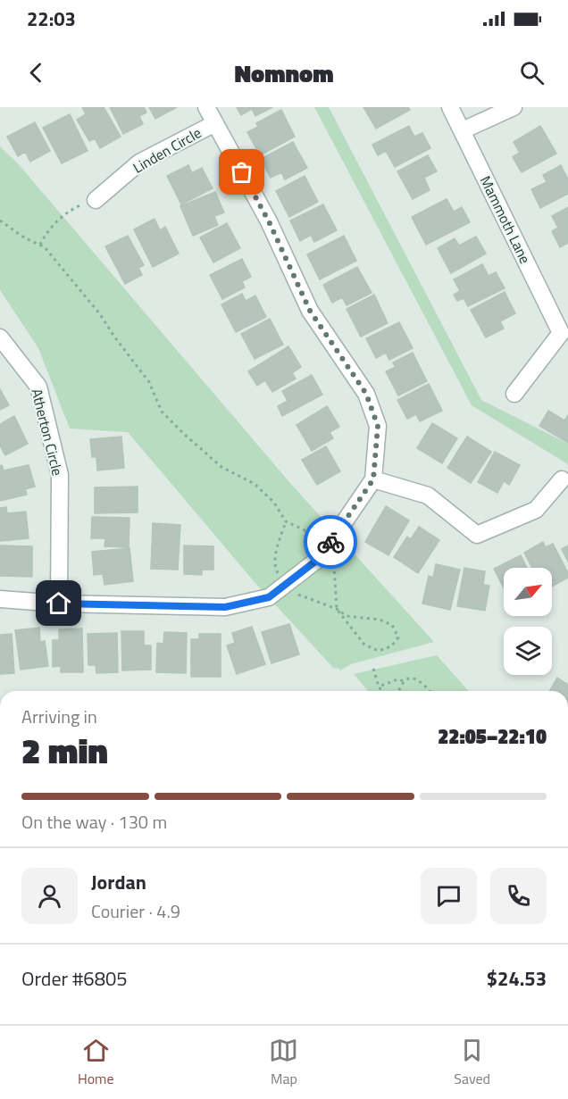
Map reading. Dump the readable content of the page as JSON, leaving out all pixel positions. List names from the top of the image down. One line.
{"streets":{"street":["Linden Circle","Mammoth Lane","Atherton Circle"]},"north":"top right","page":{"status":"22:03","header":"Nomnom","heading":["2 min","Arriving in","22:05–22:10"],"panel":["Jordan","Courier · 4.9","Order #6805","$24.53"],"bar":"On the way · 130 m","tabs":["Home","Map","Saved"]}}
